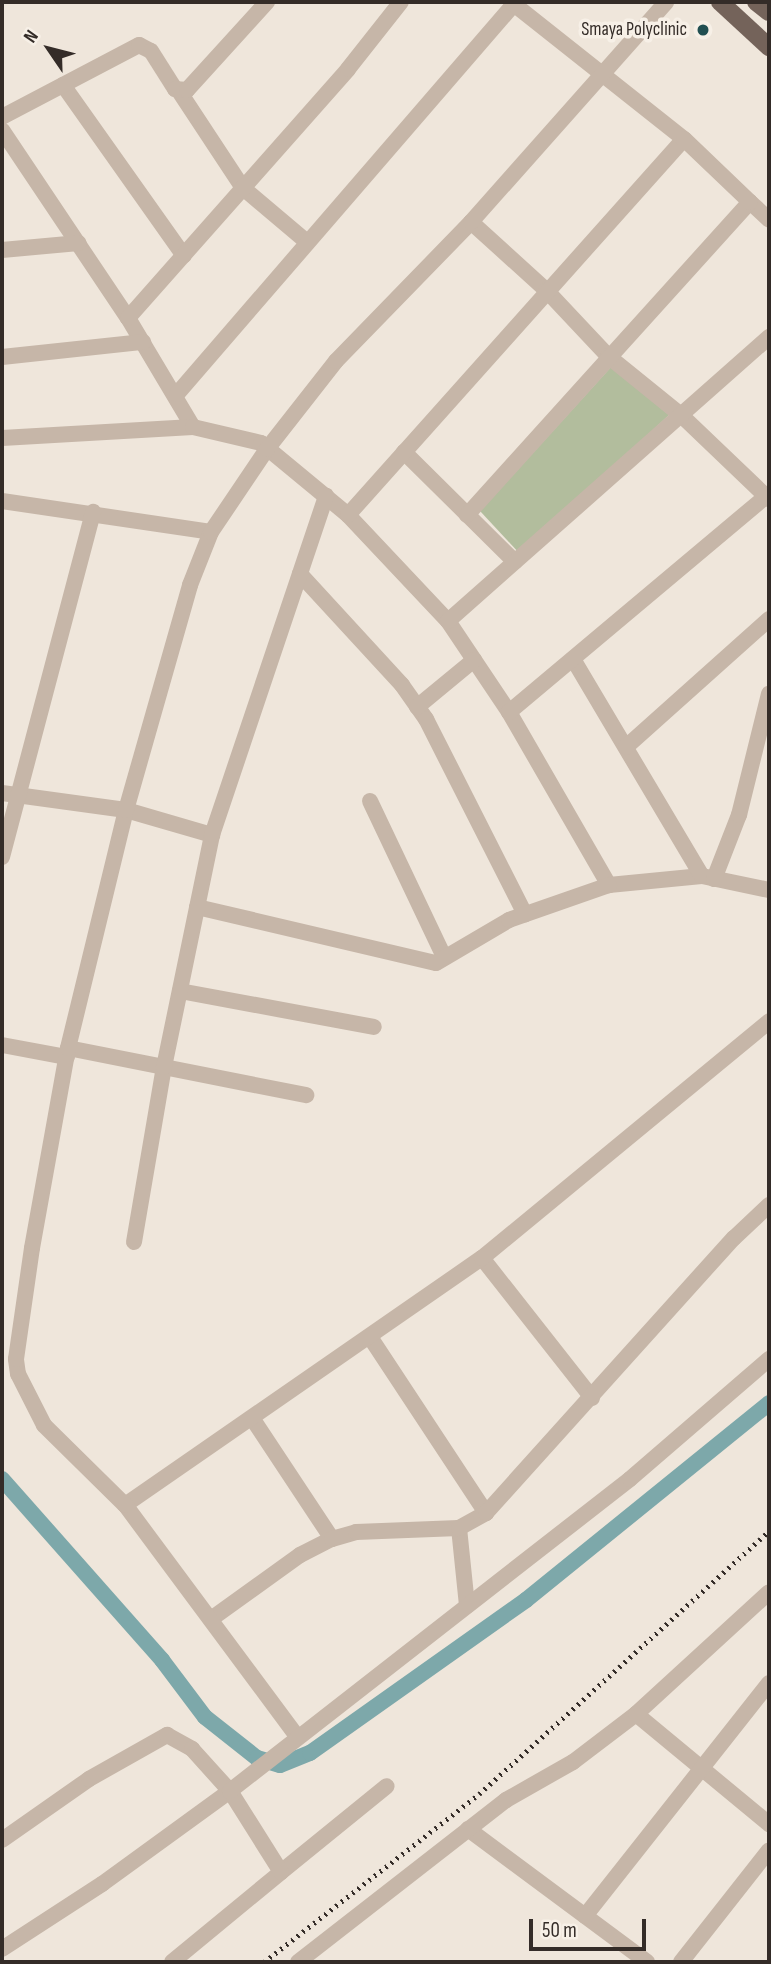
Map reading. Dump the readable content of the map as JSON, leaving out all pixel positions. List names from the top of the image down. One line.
{"places":["Smaya Polyclinic"],"scale_bar":"50 m","north":"top left"}
